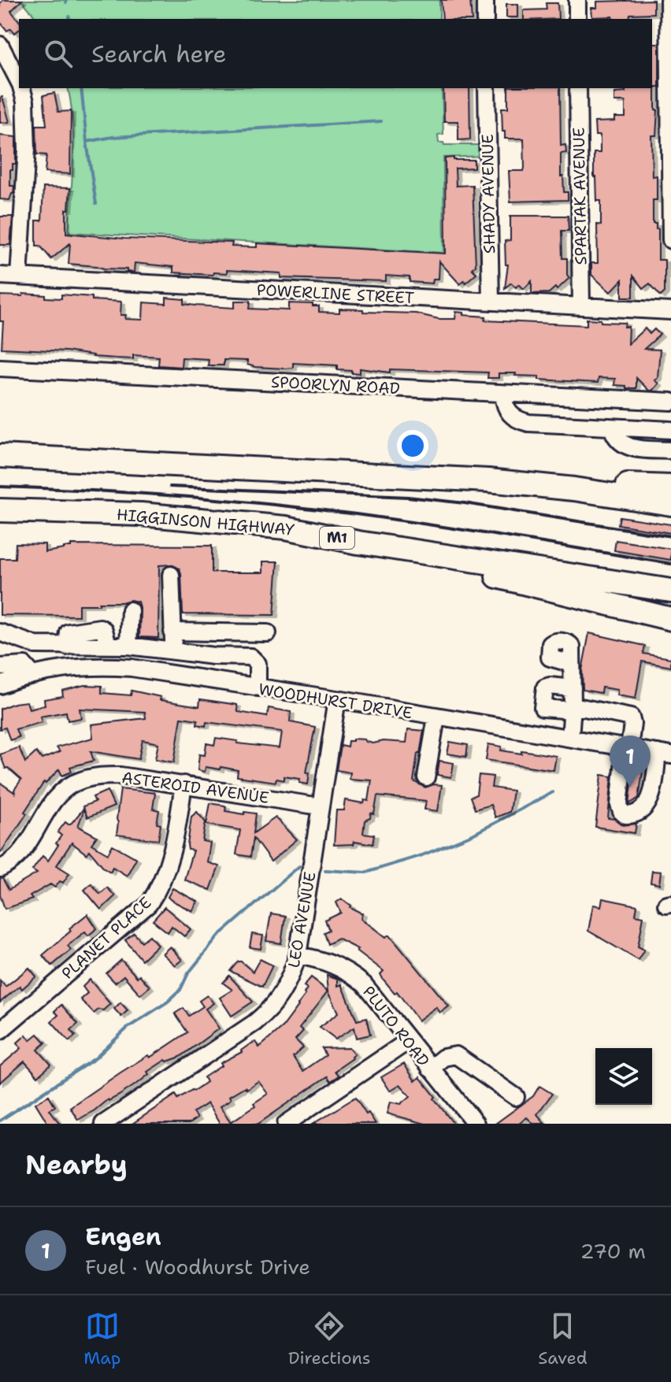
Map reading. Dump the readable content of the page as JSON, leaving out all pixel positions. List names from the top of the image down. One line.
{"streets":{"highway":["HIGGINSON HIGHWAY","M1"],"street":["SHADY AVENUE","SPARTAK AVENUE","POWERLINE STREET","SPOORLYN ROAD","WOODHURST DRIVE","ASTEROID AVENUE","LEO AVENUE","PLANET PLACE","PLUTO ROAD"]},"crossings":[["SHADY AVENUE","POWERLINE STREET"],["SPARTAK AVENUE","POWERLINE STREET"],["WOODHURST DRIVE","LEO AVENUE"],["ASTEROID AVENUE","LEO AVENUE"],["ASTEROID AVENUE","PLANET PLACE"],["LEO AVENUE","PLUTO ROAD"]],"page":{"search":"Search here","pins":"1","heading":"Nearby","list":[{"mark":"1","name":"Engen","note":"Fuel · Woodhurst Drive","value":"270 m"}],"nav":["Map","Directions","Saved"]}}
